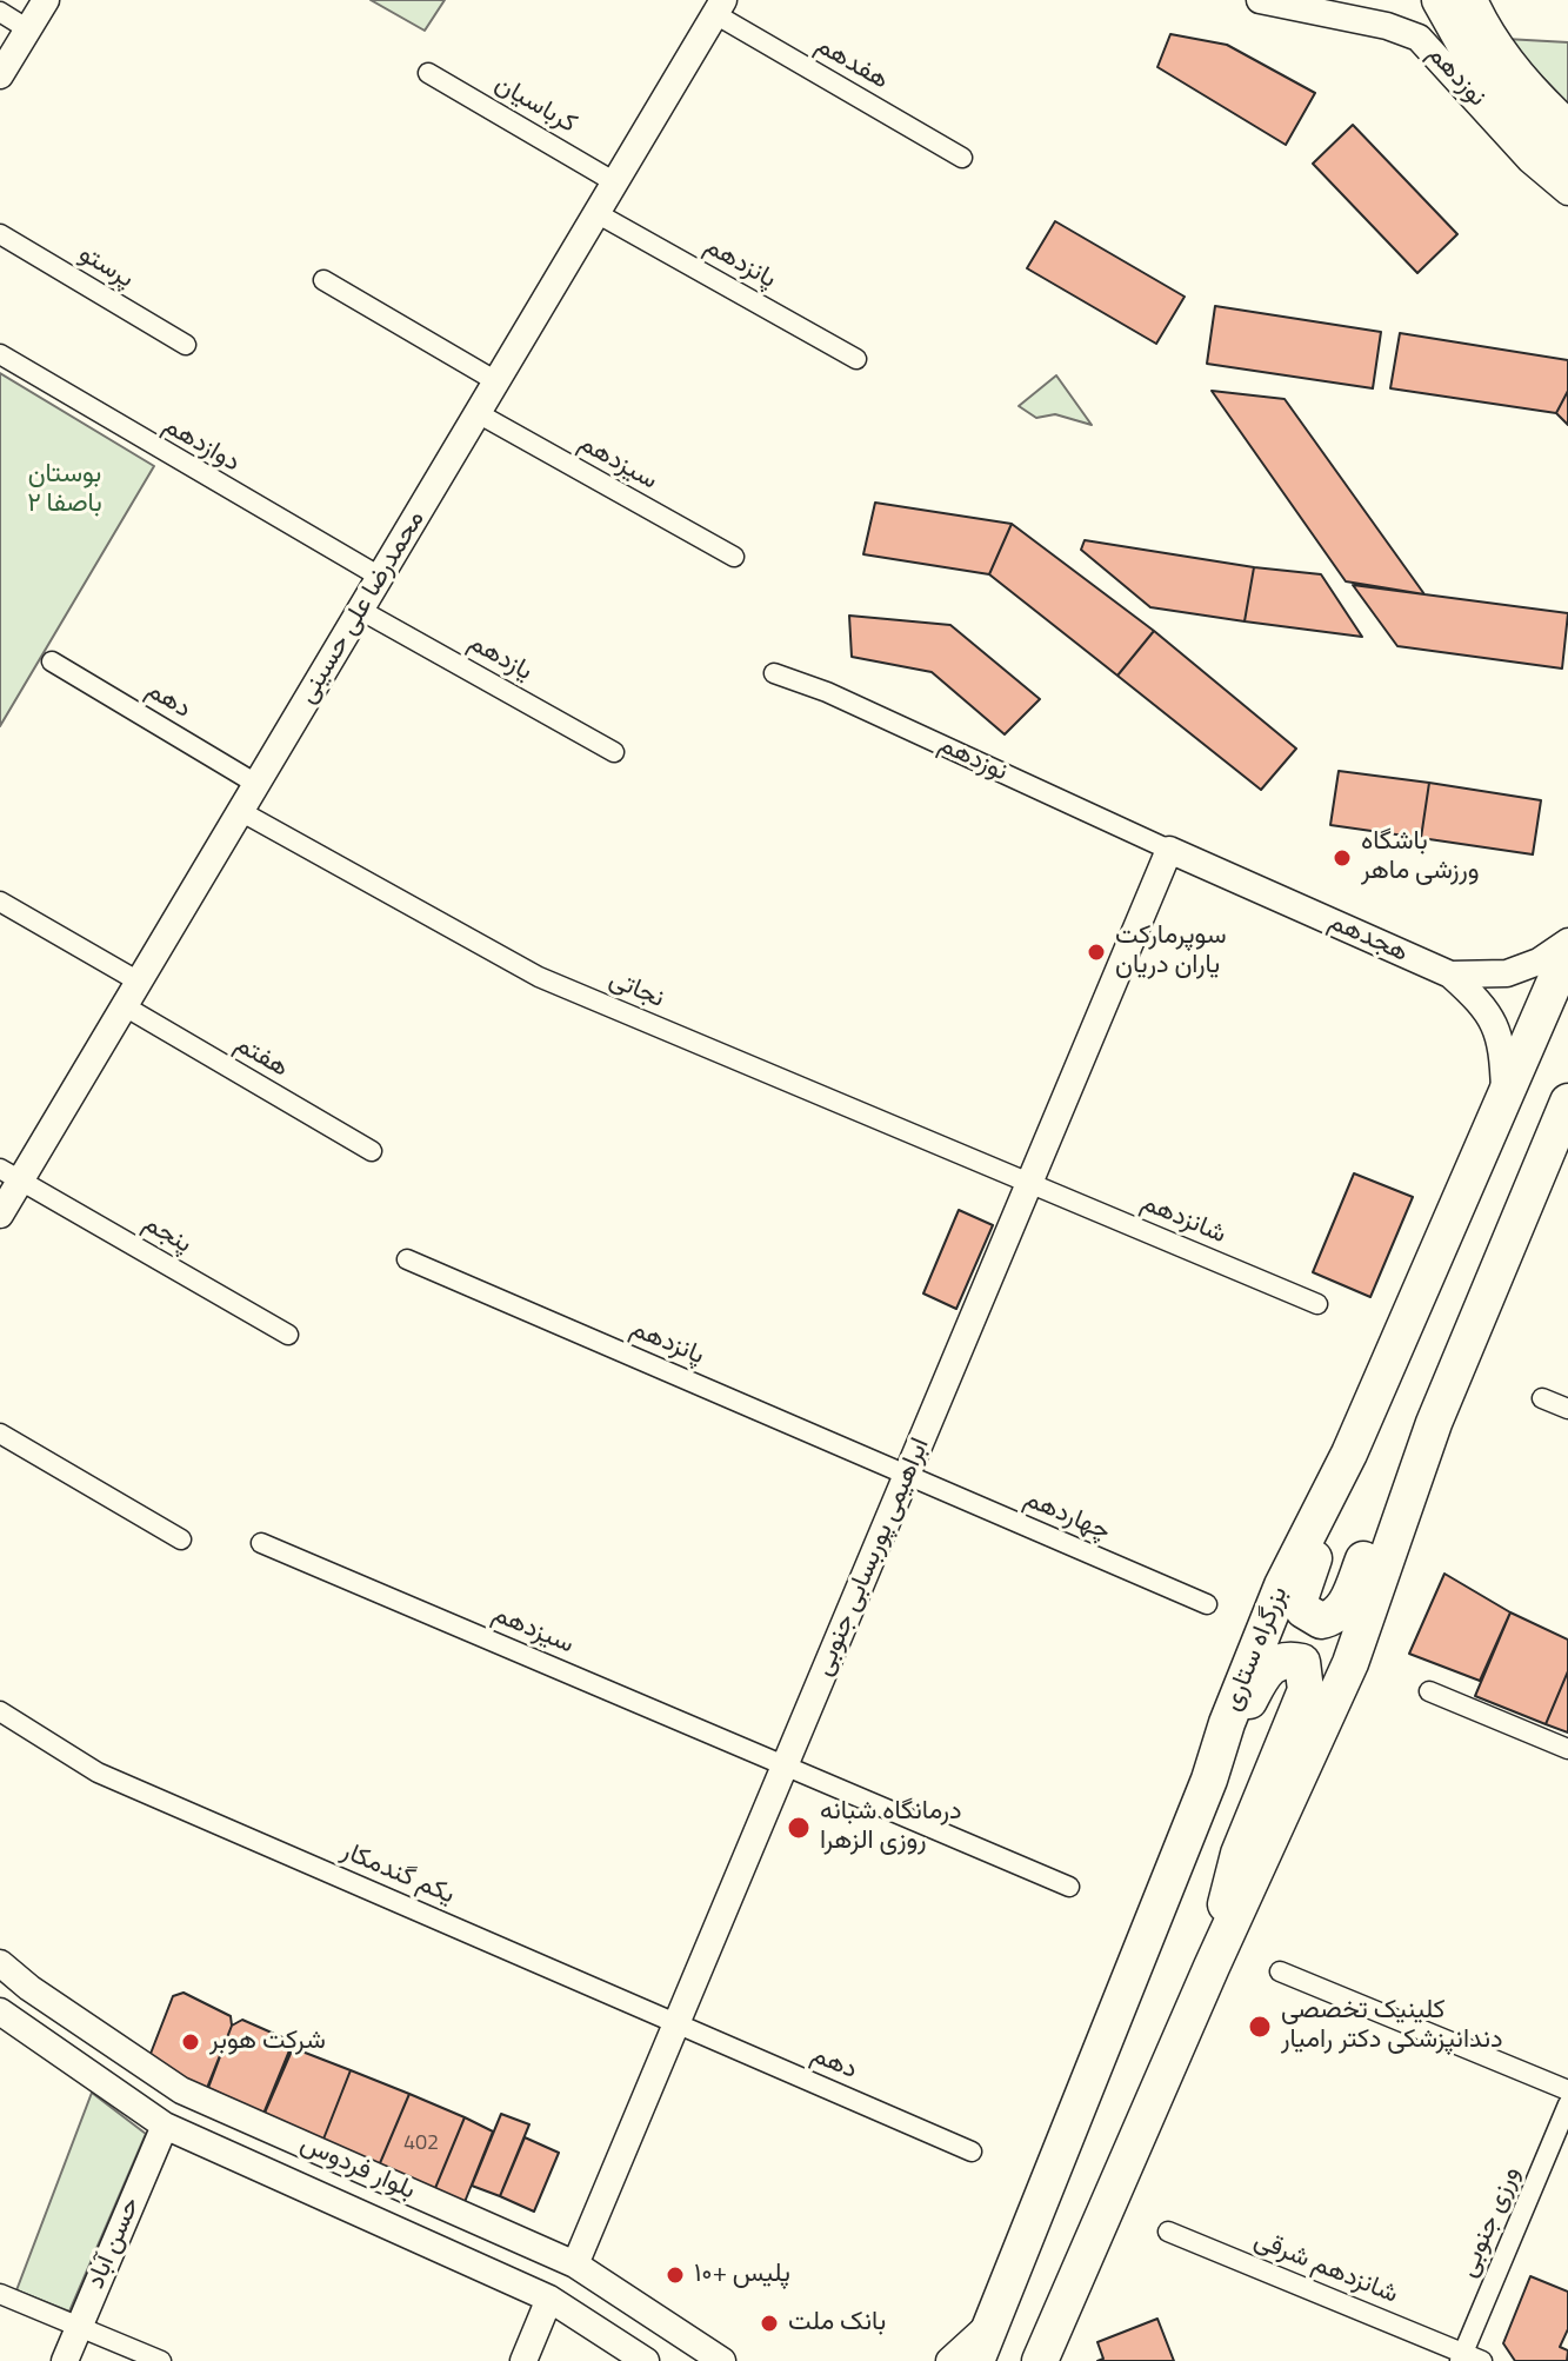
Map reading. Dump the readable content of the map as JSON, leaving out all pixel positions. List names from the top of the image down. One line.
{"streets":{"highway":["بزرگراه ستاری"],"street":["هفدهم","نوزدهم","کرباسیان","پانزدهم","پرستو","دوازدهم","سیزدهم","محمدرضا علی حسینی","یازدهم","دهم","هجدهم","نجاتی","هفتم","شانزدهم","پنجم","چهاردهم","ابراهیمی پوربسابی جنوبی","یکم گندمکار","بلوار فردوس","ورزی جنوبی","حسن آباد","شانزدهم شرقی"]},"crossings":[["هفدهم","محمدرضا علی حسینی"],["نوزدهم","هجدهم"],["نوزدهم","ابراهیمی پوربسابی جنوبی"],["کرباسیان","محمدرضا علی حسینی"],["پانزدهم","محمدرضا علی حسینی"],["پانزدهم","چهاردهم"],["پانزدهم","ابراهیمی پوربسابی جنوبی"],["دوازدهم","محمدرضا علی حسینی"],["سیزدهم","محمدرضا علی حسینی"],["سیزدهم","ابراهیمی پوربسابی جنوبی"],["محمدرضا علی حسینی","یازدهم"],["محمدرضا علی حسینی","دهم"],["محمدرضا علی حسینی","نجاتی"],["محمدرضا علی حسینی","هفتم"],["محمدرضا علی حسینی","پنجم"],["دهم","ابراهیمی پوربسابی جنوبی"],["دهم","یکم گندمکار"],["هجدهم","ابراهیمی پوربسابی جنوبی"],["نجاتی","شانزدهم"],["نجاتی","ابراهیمی پوربسابی جنوبی"],["شانزدهم","ابراهیمی پوربسابی جنوبی"],["چهاردهم","ابراهیمی پوربسابی جنوبی"],["ابراهیمی پوربسابی جنوبی","یکم گندمکار"],["ابراهیمی پوربسابی جنوبی","بلوار فردوس"],["بلوار فردوس","حسن آباد"],["ورزی جنوبی","شانزدهم شرقی"]],"parks":["بوستان باصفا ۲"],"places":["باشگاه ورزشی ماهر","سوپرمارکت یاران دریان","درمانگاه شبانه روزی الزهرا","کلینیک تخصصی دندانپزشکی دکتر رامیار","شرکت هوبر","پلیس +۱۰","بانک ملت"],"house_numbers":["402"]}
